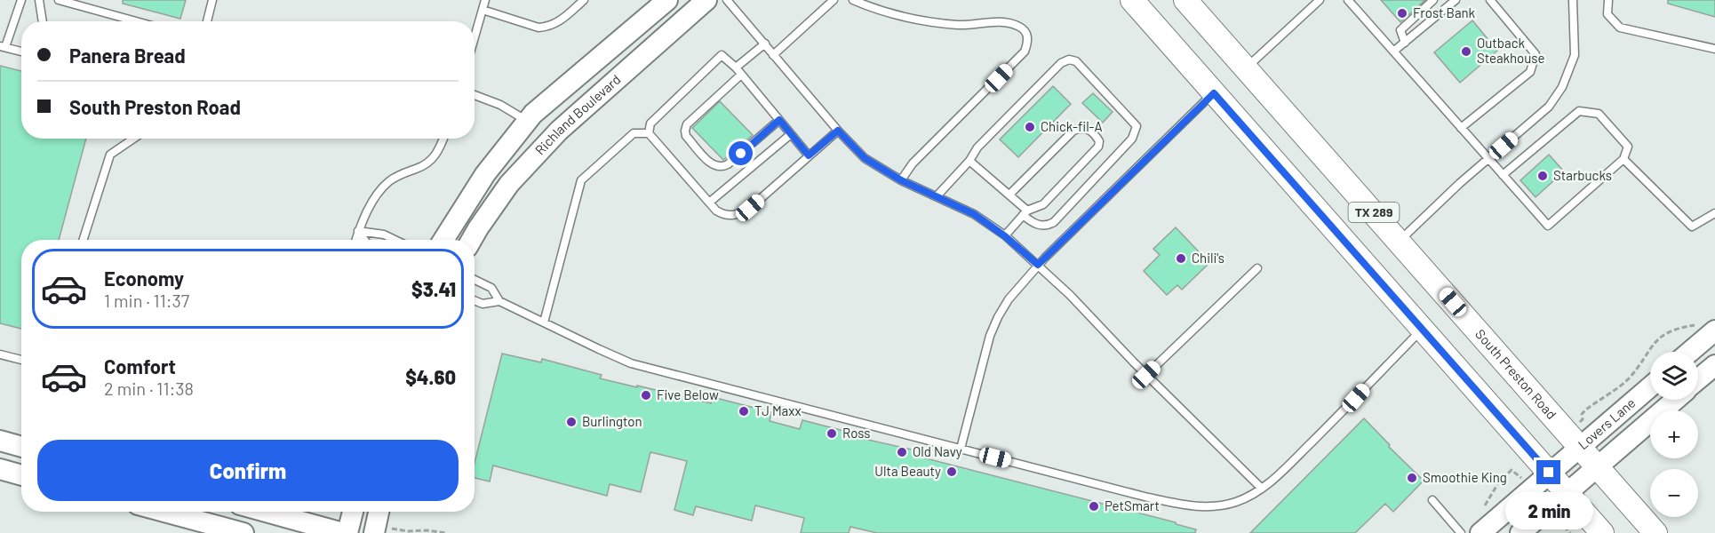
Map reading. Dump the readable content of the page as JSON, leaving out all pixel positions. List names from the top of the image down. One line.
{"streets":{"main road":["TX 289","South Preston Road"],"street":["Richland Boulevard","Lovers Lane"]},"crossings":[["TX 289","Lovers Lane"],["South Preston Road","Lovers Lane"]],"places":["Frost Bank","Outback Steakhouse","Chick-fil-A","Starbucks","Chili's","Five Below","TJ Maxx","Burlington","Ross","Old Navy","Ulta Beauty","Smoothie King","PetSmart"],"page":{"banner":["Panera Bread","South Preston Road"],"list":[{"name":"Economy","note":"1 min · 11:37","value":"$3.41"},{"name":"Comfort","note":"2 min · 11:38","value":"$4.60"}],"map_buttons":["+","−"],"buttons":"Confirm","bubble":"2 min"}}
